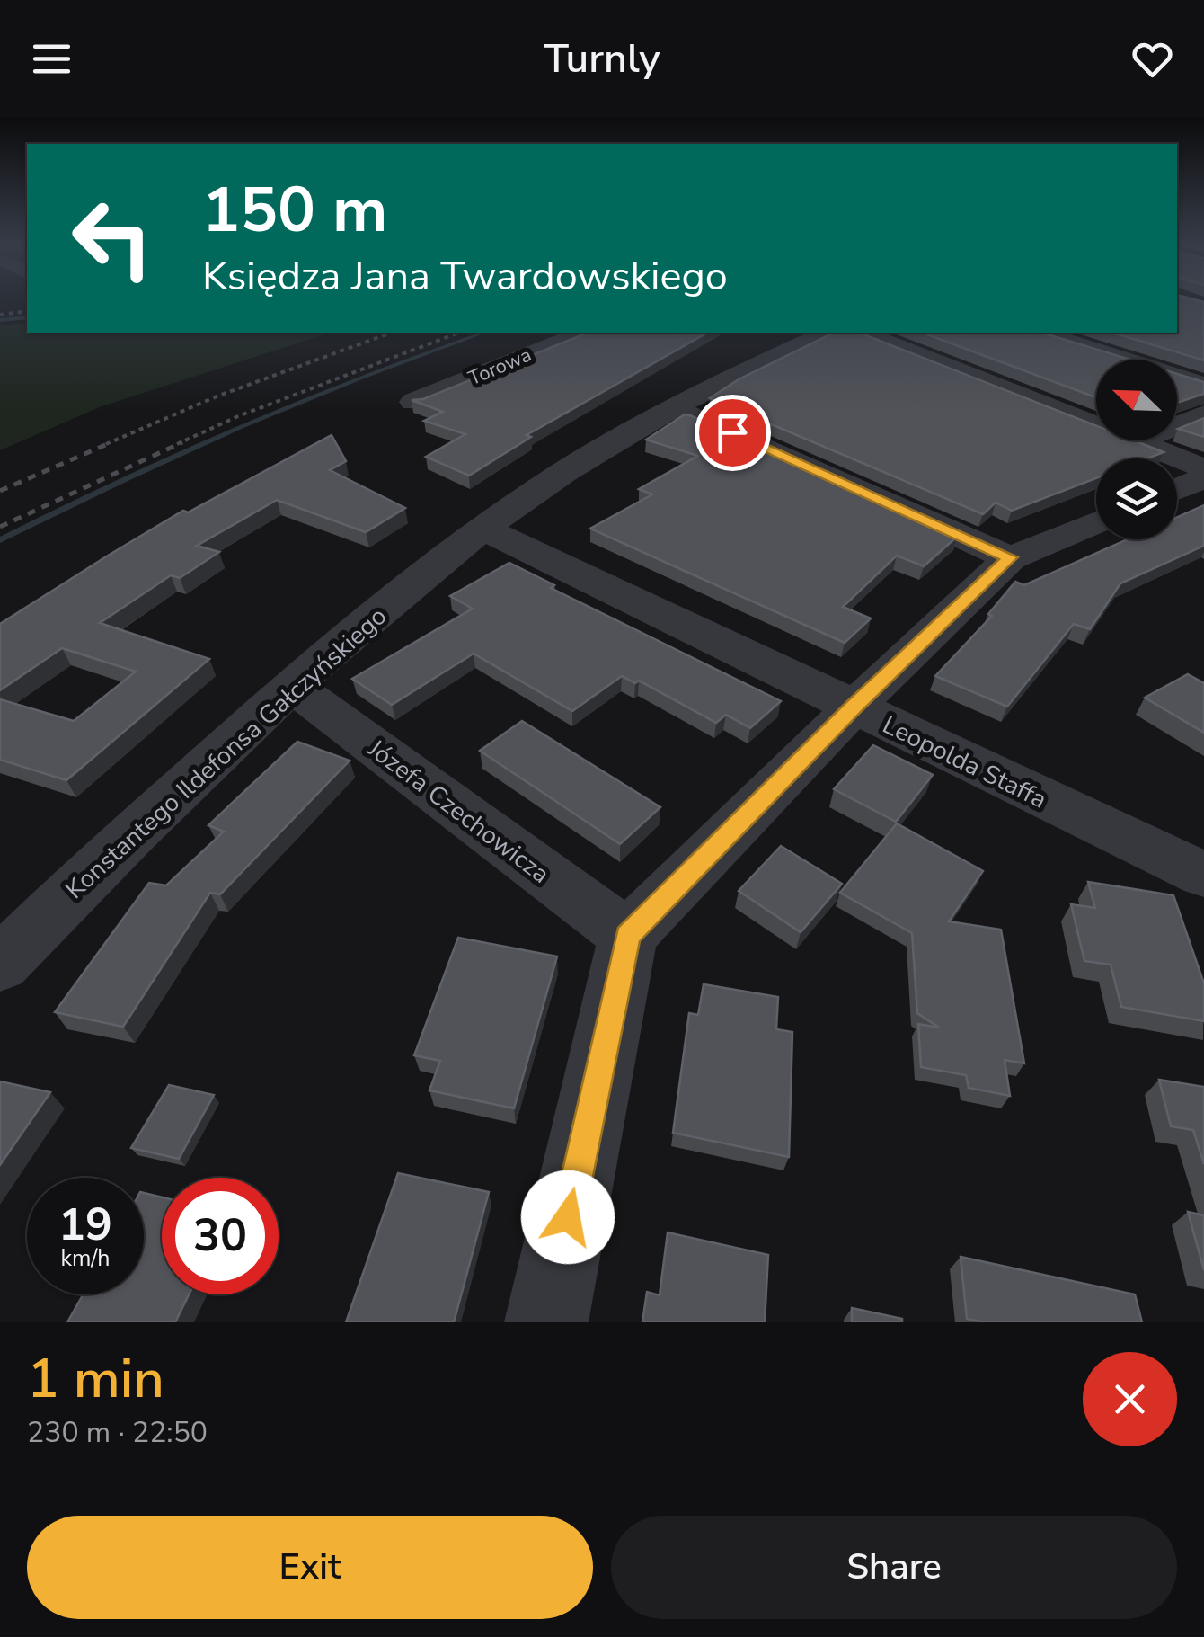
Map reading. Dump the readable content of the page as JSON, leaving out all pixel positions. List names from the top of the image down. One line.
{"streets":{"street":["Torowa","Konstantego Ildefonsa Gałczyńskiego","Leopolda Staffa","Józefa Czechowicza"]},"crossings":[["Konstantego Ildefonsa Gałczyńskiego","Leopolda Staffa"],["Konstantego Ildefonsa Gałczyńskiego","Józefa Czechowicza"]],"north":"top left","page":{"header":"Turnly","turn":["150 m","Księdza Jana Twardowskiego"],"speed":"19 km/h","limit":"30","heading":["1 min","230 m · 22:50"],"buttons":["Exit","Share"]}}
